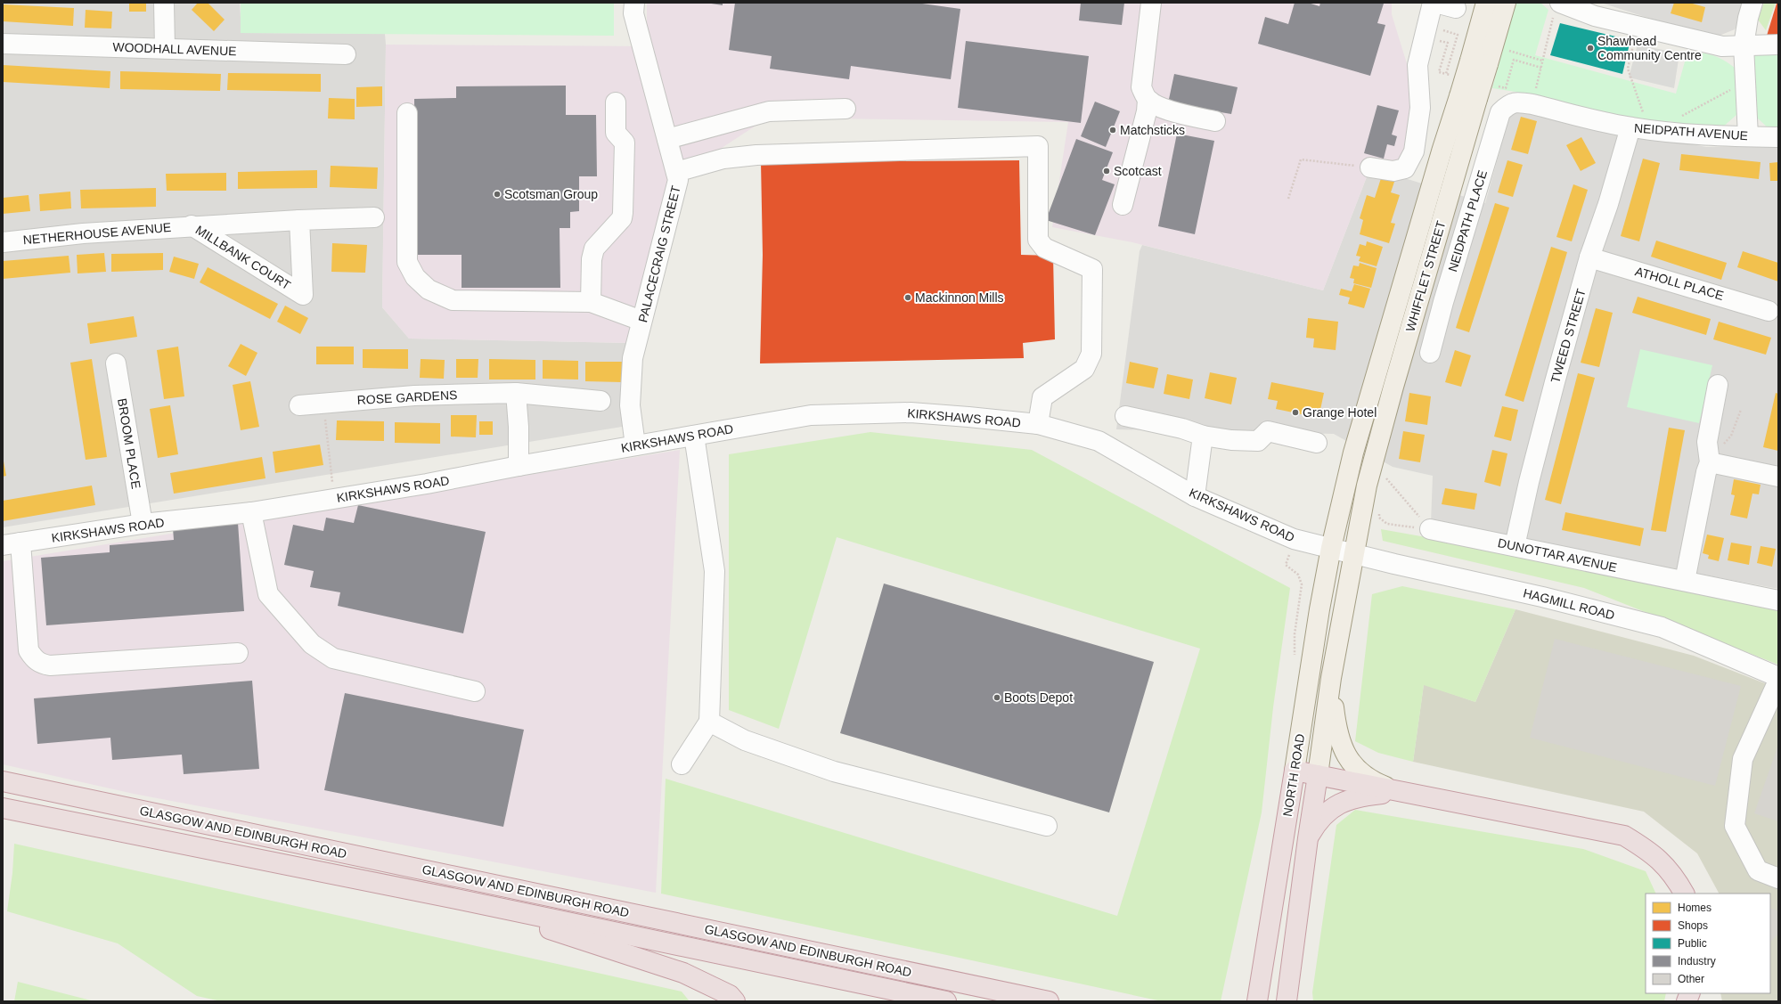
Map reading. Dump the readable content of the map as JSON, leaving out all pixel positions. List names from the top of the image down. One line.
{"streets":{"highway":["NORTH ROAD","GLASGOW AND EDINBURGH ROAD"],"main road":["WHIFFLET STREET"],"street":["WOODHALL AVENUE","NEIDPATH AVENUE","NEIDPATH PLACE","NETHERHOUSE AVENUE","PALACECRAIG STREET","MILLBANK COURT","ATHOLL PLACE","TWEED STREET","ROSE GARDENS","KIRKSHAWS ROAD","BROOM PLACE","DUNOTTAR AVENUE","HAGMILL ROAD"]},"crossings":[["NEIDPATH AVENUE","NEIDPATH PLACE"],["NEIDPATH AVENUE","TWEED STREET"],["NETHERHOUSE AVENUE","MILLBANK COURT"],["PALACECRAIG STREET","KIRKSHAWS ROAD"],["WHIFFLET STREET","KIRKSHAWS ROAD"],["WHIFFLET STREET","HAGMILL ROAD"],["WHIFFLET STREET","NORTH ROAD"],["ATHOLL PLACE","TWEED STREET"],["TWEED STREET","DUNOTTAR AVENUE"],["KIRKSHAWS ROAD","BROOM PLACE"],["KIRKSHAWS ROAD","HAGMILL ROAD"],["KIRKSHAWS ROAD","NORTH ROAD"],["HAGMILL ROAD","NORTH ROAD"]],"places":["Shawhead Community Centre","Matchsticks","Scotcast","Scotsman Group","Mackinnon Mills","Grange Hotel","Boots Depot"],"legend":["Homes","Shops","Public","Industry","Other"]}
